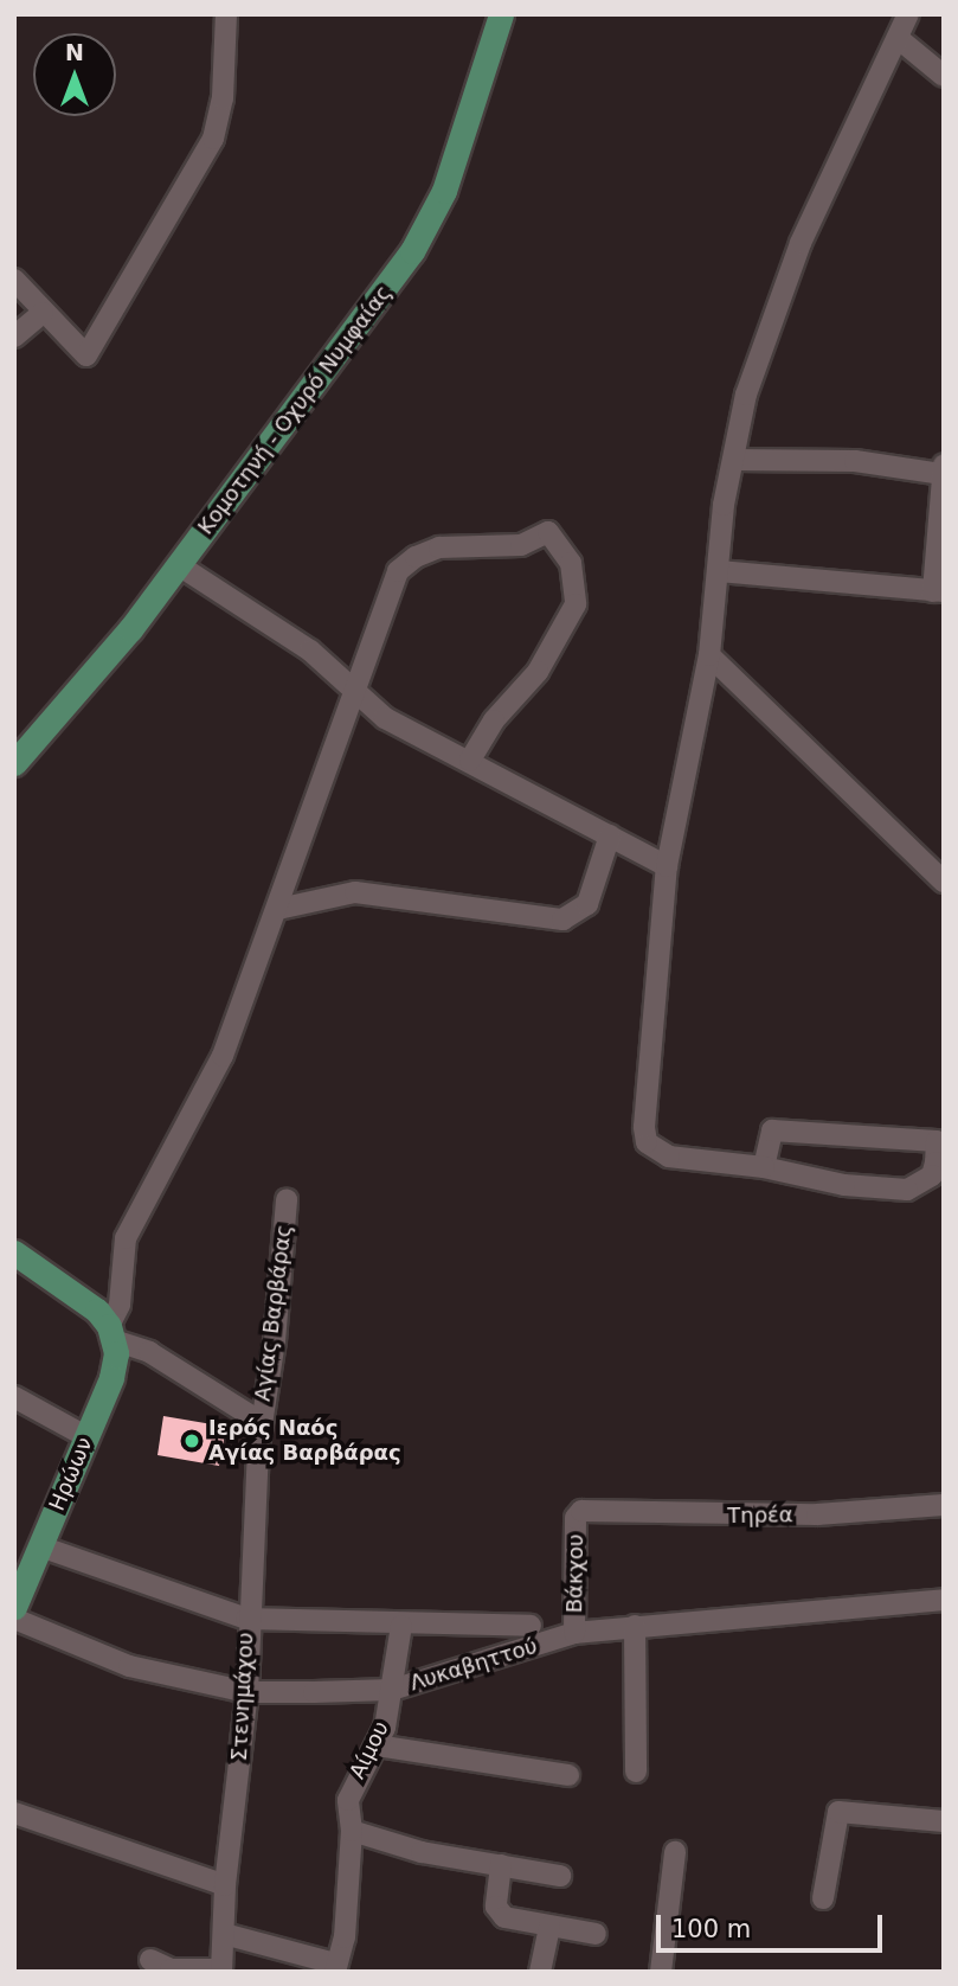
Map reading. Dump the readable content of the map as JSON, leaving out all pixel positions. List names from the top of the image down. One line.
{"streets":{"main road":["Κομοτηνή - Οχυρό Νυμφαίας","Αγίας Βαρβάρας","Ηρώων"],"street":["Τηρέα","Βάκχου","Λυκαβηττού","Στενημάχου","Αίμου"]},"crossings":[["Αγίας Βαρβάρας","Ηρώων"],["Αγίας Βαρβάρας","Στενημάχου"],["Τηρέα","Βάκχου"],["Βάκχου","Λυκαβηττού"],["Λυκαβηττού","Στενημάχου"],["Λυκαβηττού","Αίμου"]],"places":["Ιερός Ναός Αγίας Βαρβάρας"],"scale_bar":"100 m","north":"top"}
